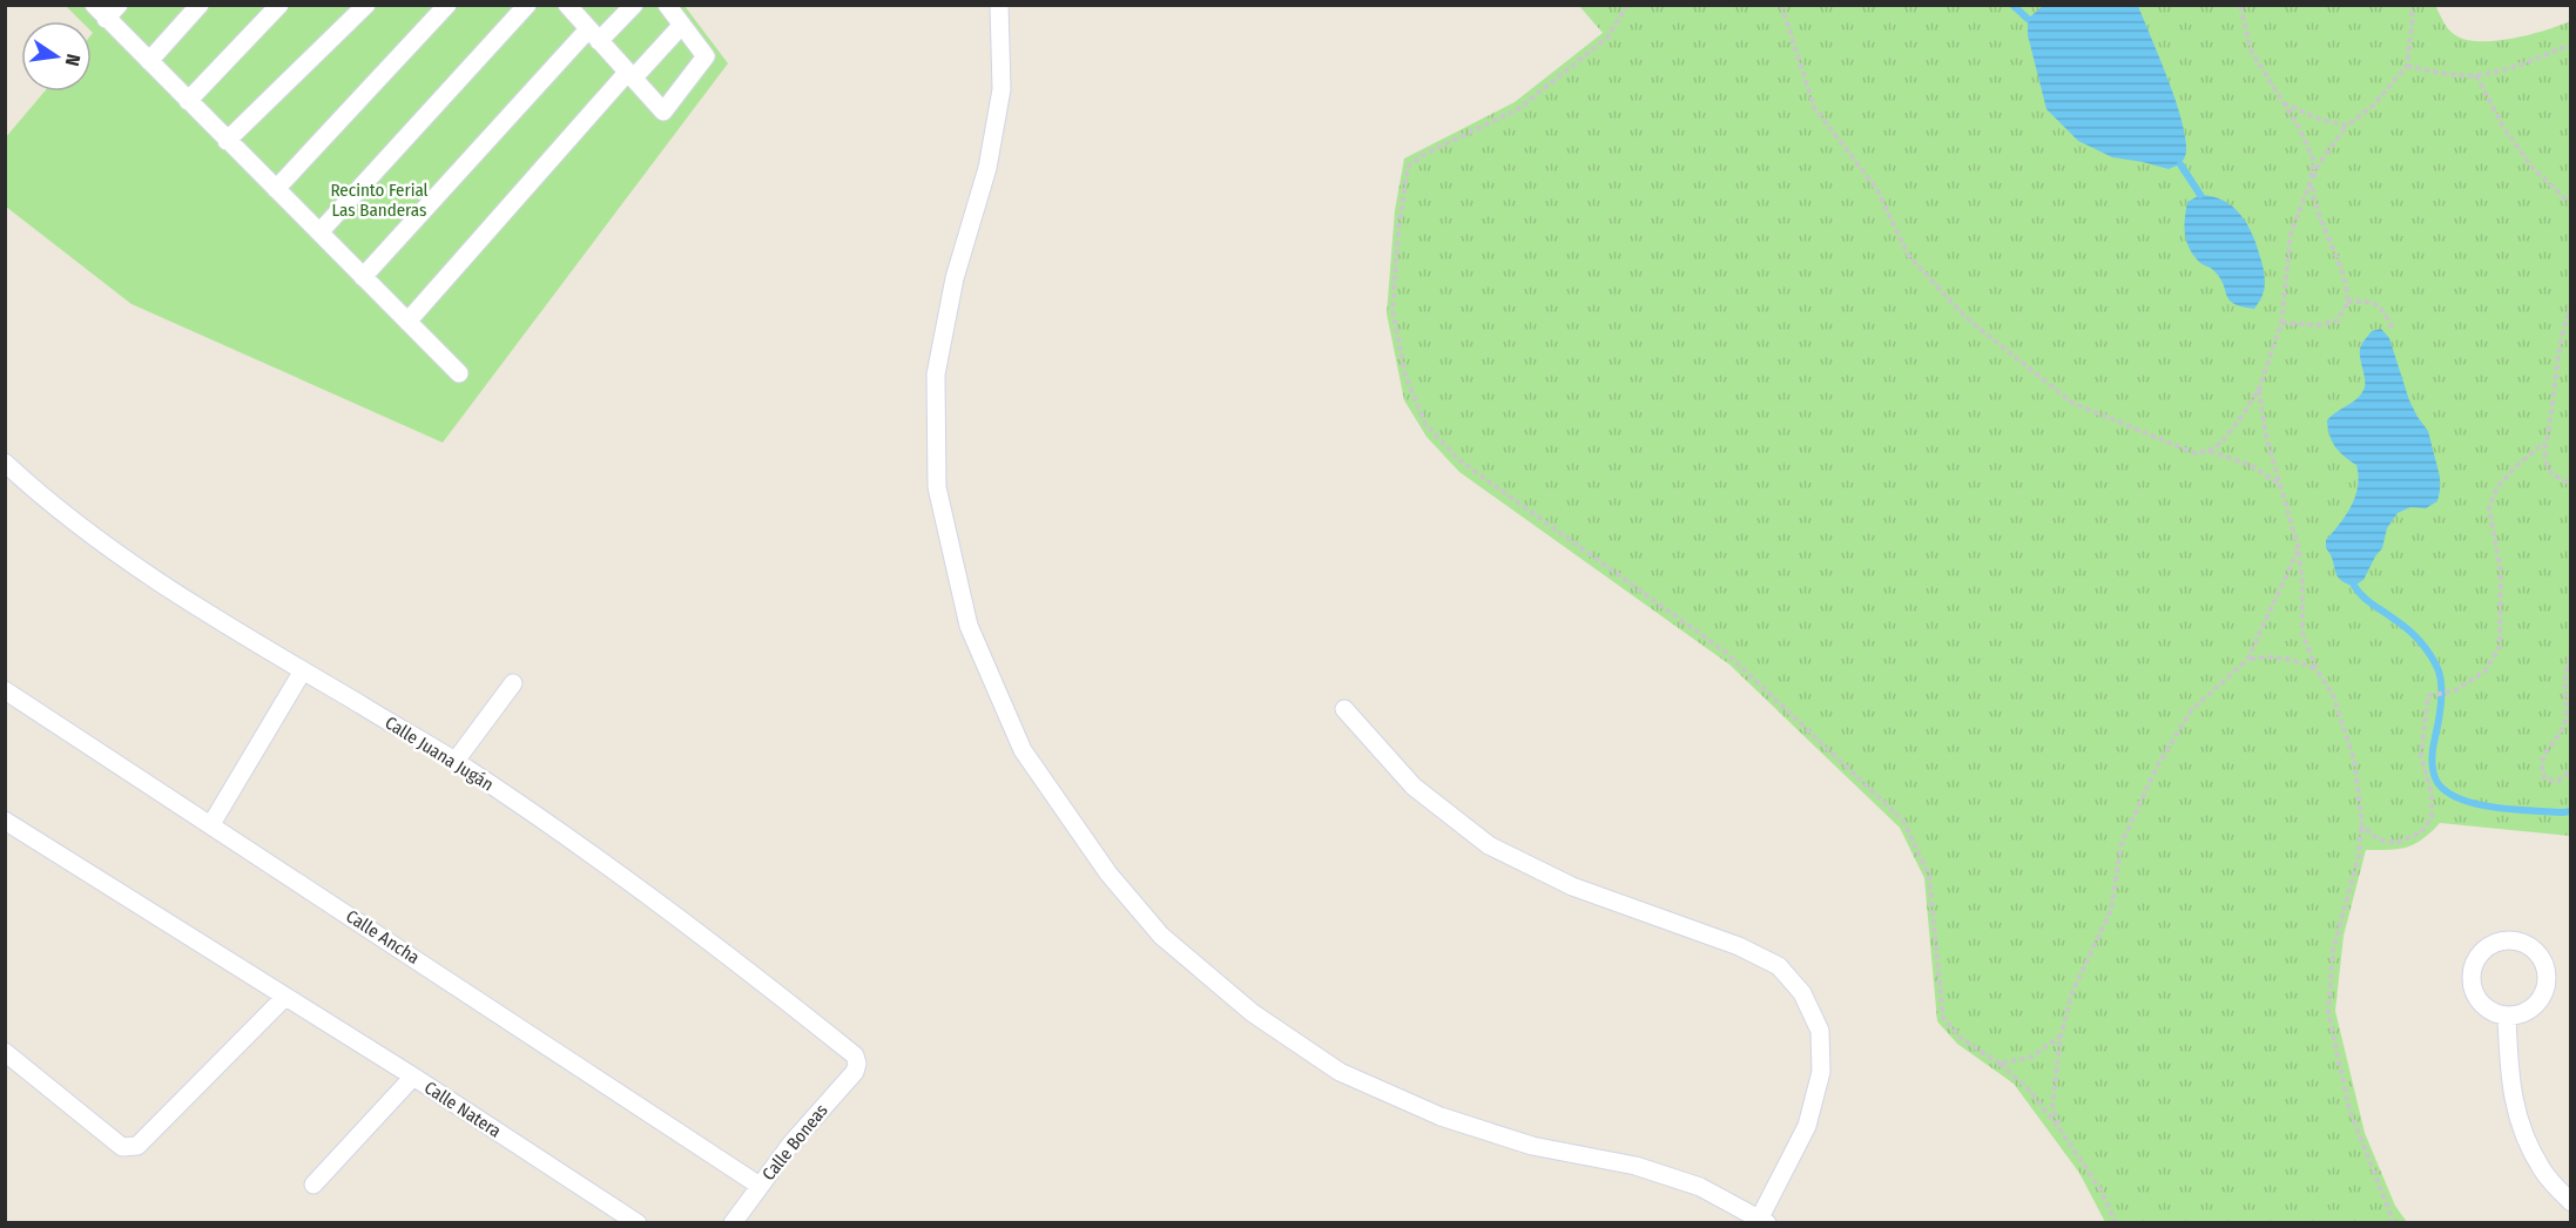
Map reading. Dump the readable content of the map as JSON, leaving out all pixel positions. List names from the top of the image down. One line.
{"streets":{"street":["Calle Juana Jugán","Calle Ancha","Calle Natera","Calle Boneas"]},"crossings":[["Calle Juana Jugán","Calle Boneas"],["Calle Ancha","Calle Boneas"]],"parks":["Recinto Ferial Las Banderas"],"north":"right"}
